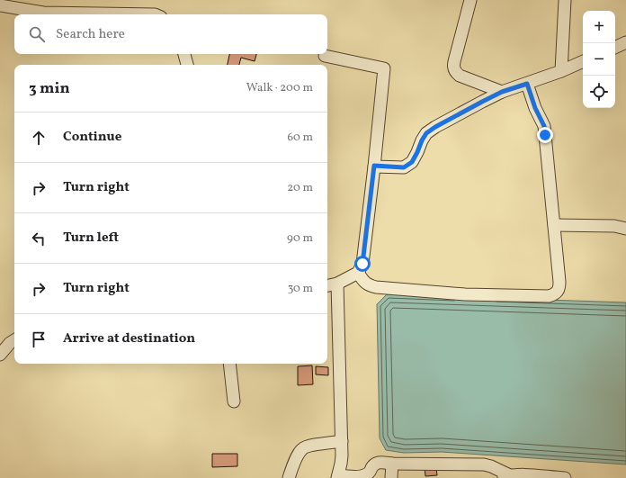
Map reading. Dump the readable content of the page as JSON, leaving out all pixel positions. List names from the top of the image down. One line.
{"page":{"map_buttons":["+","−"],"search":"Search here","heading":["3 min","Walk · 200 m"],"list":[["Continue","60 m"],["Turn right","20 m"],["Turn left","90 m"],["Turn right","30 m"],"Arrive at destination"]}}
